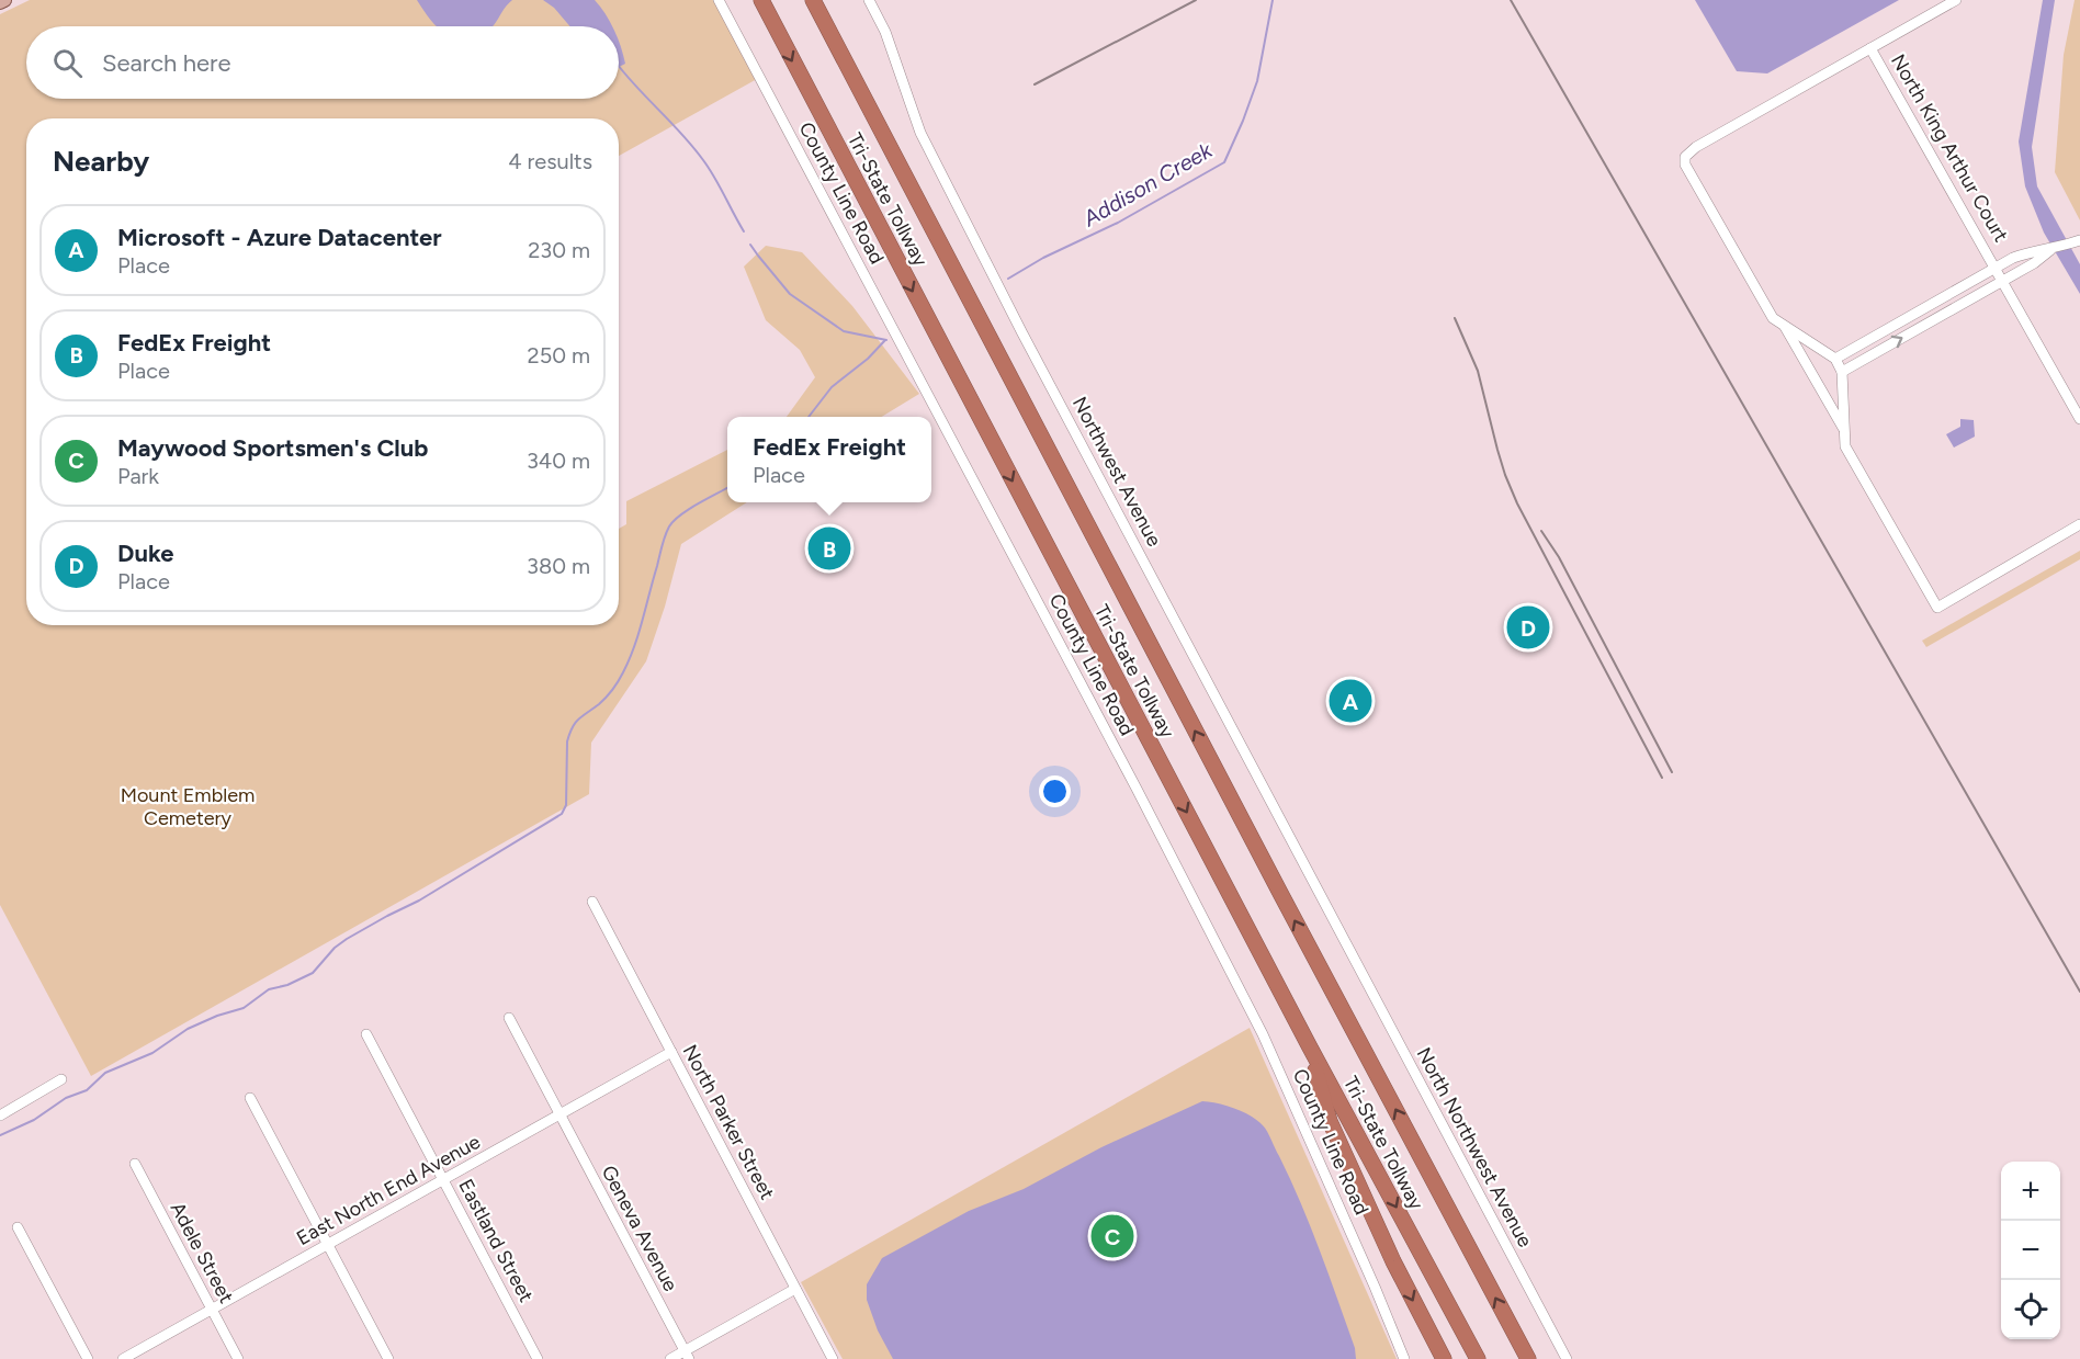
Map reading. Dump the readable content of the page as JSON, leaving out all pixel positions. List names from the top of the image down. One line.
{"streets":{"highway":["Tri-State Tollway"],"street":["North King Arthur Court","County Line Road","Northwest Avenue","North Parker Street","North Northwest Avenue","East North End Avenue","Geneva Avenue","Eastland Street","Adele Street"]},"crossings":[["Northwest Avenue","North Northwest Avenue"],["North Parker Street","East North End Avenue"],["East North End Avenue","Geneva Avenue"],["East North End Avenue","Eastland Street"],["East North End Avenue","Adele Street"]],"water":["Addison Creek"],"parks":["Mount Emblem Cemetery"],"page":{"search":"Search here","heading":["Nearby","4 results"],"list":[{"mark":"A","name":"Microsoft - Azure Datacenter","note":"Place","value":"230 m"},{"mark":"B","name":"FedEx Freight","note":"Place","value":"250 m"},{"mark":"C","name":"Maywood Sportsmen's Club","note":"Park","value":"340 m"},{"mark":"D","name":"Duke","note":"Place","value":"380 m"}],"popup":["FedEx Freight","Place"],"pins":["B","D","A","C"],"map_buttons":["+","−"]}}
